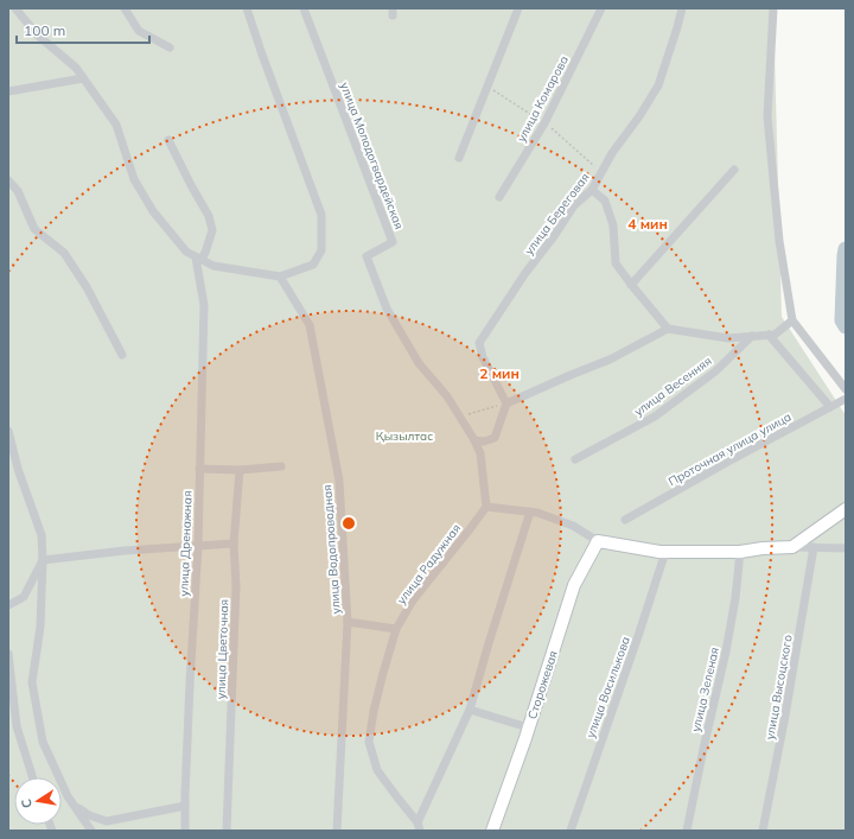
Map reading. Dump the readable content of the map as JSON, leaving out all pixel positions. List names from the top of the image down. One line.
{"streets":{"street":["улица Комарова","улица Молодогвардейская","улица Береговая","улица Весенняя","Проточная улица улица","улица Дренажная","улица Водопроводная","улица Радужная","улица Цветочная","Сторожевая","улица Василькова","улица Высоцского","улица Зеленая"]},"parks":["Қызылтас"],"scale_bar":"100 m","north":"left","rings":["4 мин","2 мин"]}
